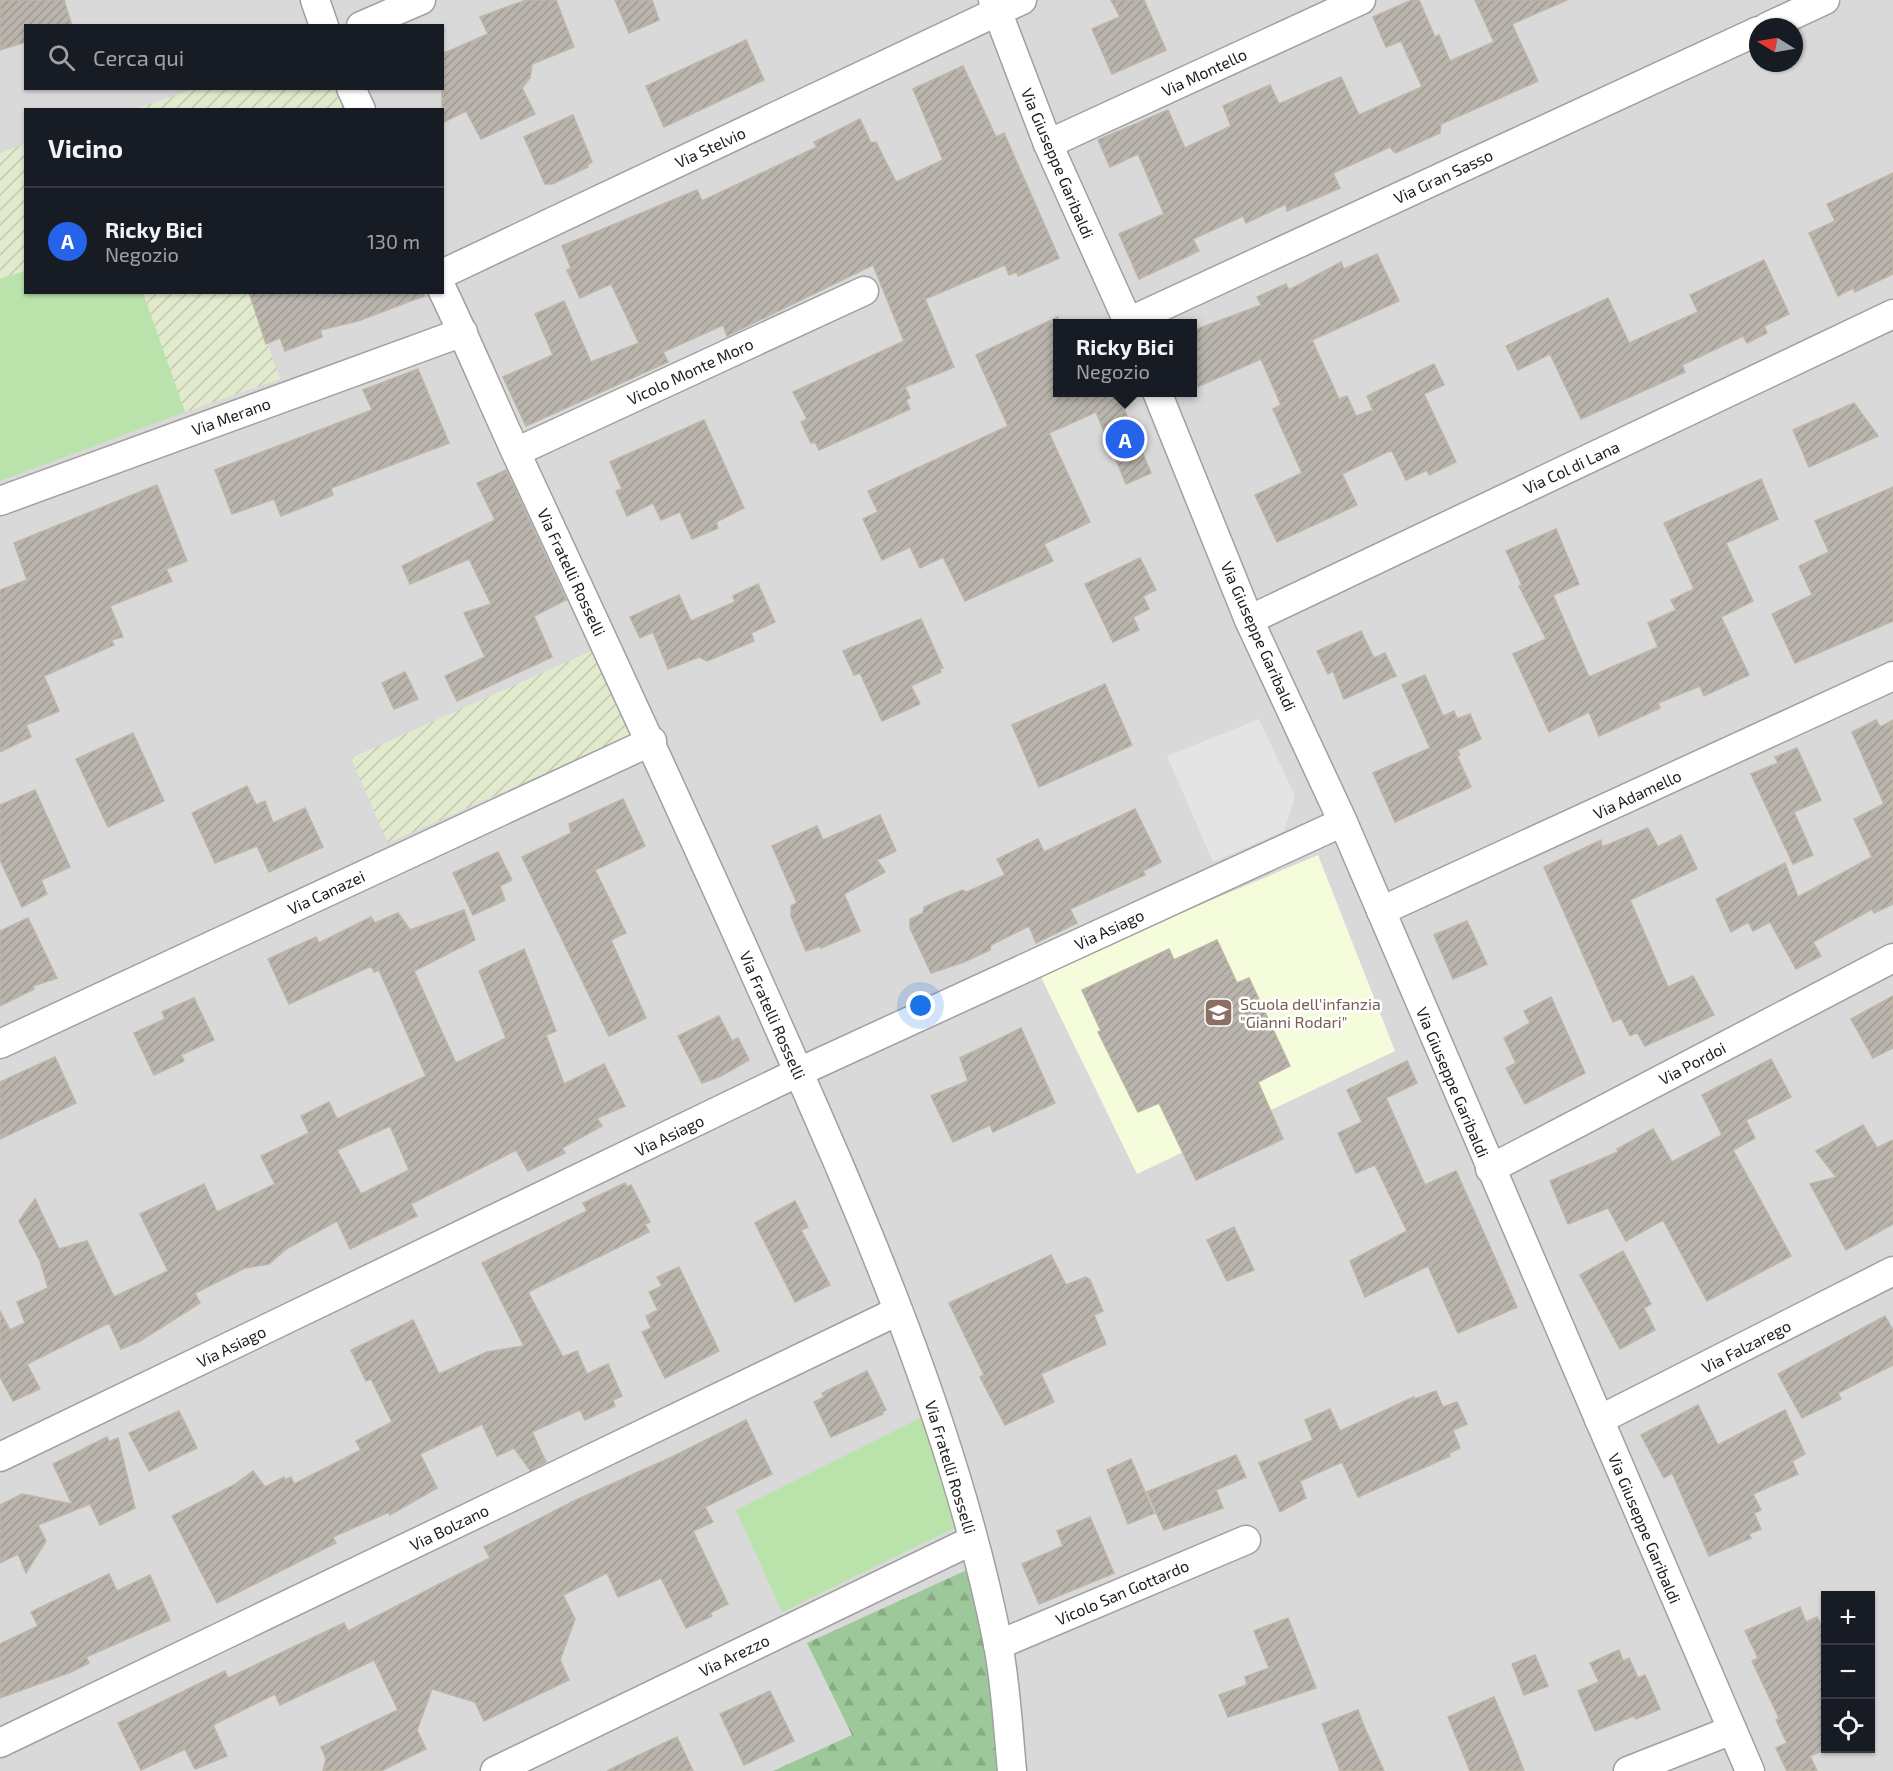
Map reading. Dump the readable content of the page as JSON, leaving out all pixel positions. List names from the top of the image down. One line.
{"streets":{"street":["Via Montello","Via Stelvio","Via Giuseppe Garibaldi","Via Gran Sasso","Vicolo Monte Moro","Via Merano","Via Col di Lana","Via Fratelli Rosselli","Via Adamello","Via Canazei","Via Asiago","Via Pordoi","Via Falzarego","Via Bolzano","Vicolo San Gottardo","Via Arezzo"]},"crossings":[["Via Montello","Via Giuseppe Garibaldi"],["Via Stelvio","Via Giuseppe Garibaldi"],["Via Giuseppe Garibaldi","Via Col di Lana"],["Via Giuseppe Garibaldi","Via Adamello"],["Via Giuseppe Garibaldi","Via Asiago"],["Via Giuseppe Garibaldi","Via Pordoi"],["Via Giuseppe Garibaldi","Via Falzarego"],["Vicolo Monte Moro","Via Fratelli Rosselli"],["Via Merano","Via Fratelli Rosselli"],["Via Fratelli Rosselli","Via Canazei"],["Via Fratelli Rosselli","Via Asiago"],["Via Fratelli Rosselli","Via Bolzano"],["Via Fratelli Rosselli","Vicolo San Gottardo"],["Via Fratelli Rosselli","Via Arezzo"]],"places":{"school or university":["Scuola dell'infanzia \"Gianni Rodari\""]},"north":"left","page":{"search":"Cerca qui","heading":"Vicino","list":[{"mark":"A","name":"Ricky Bici","note":"Negozio","value":"130 m"}],"popup":["Ricky Bici","Negozio"],"pins":"A","map_buttons":["+","−"]}}
